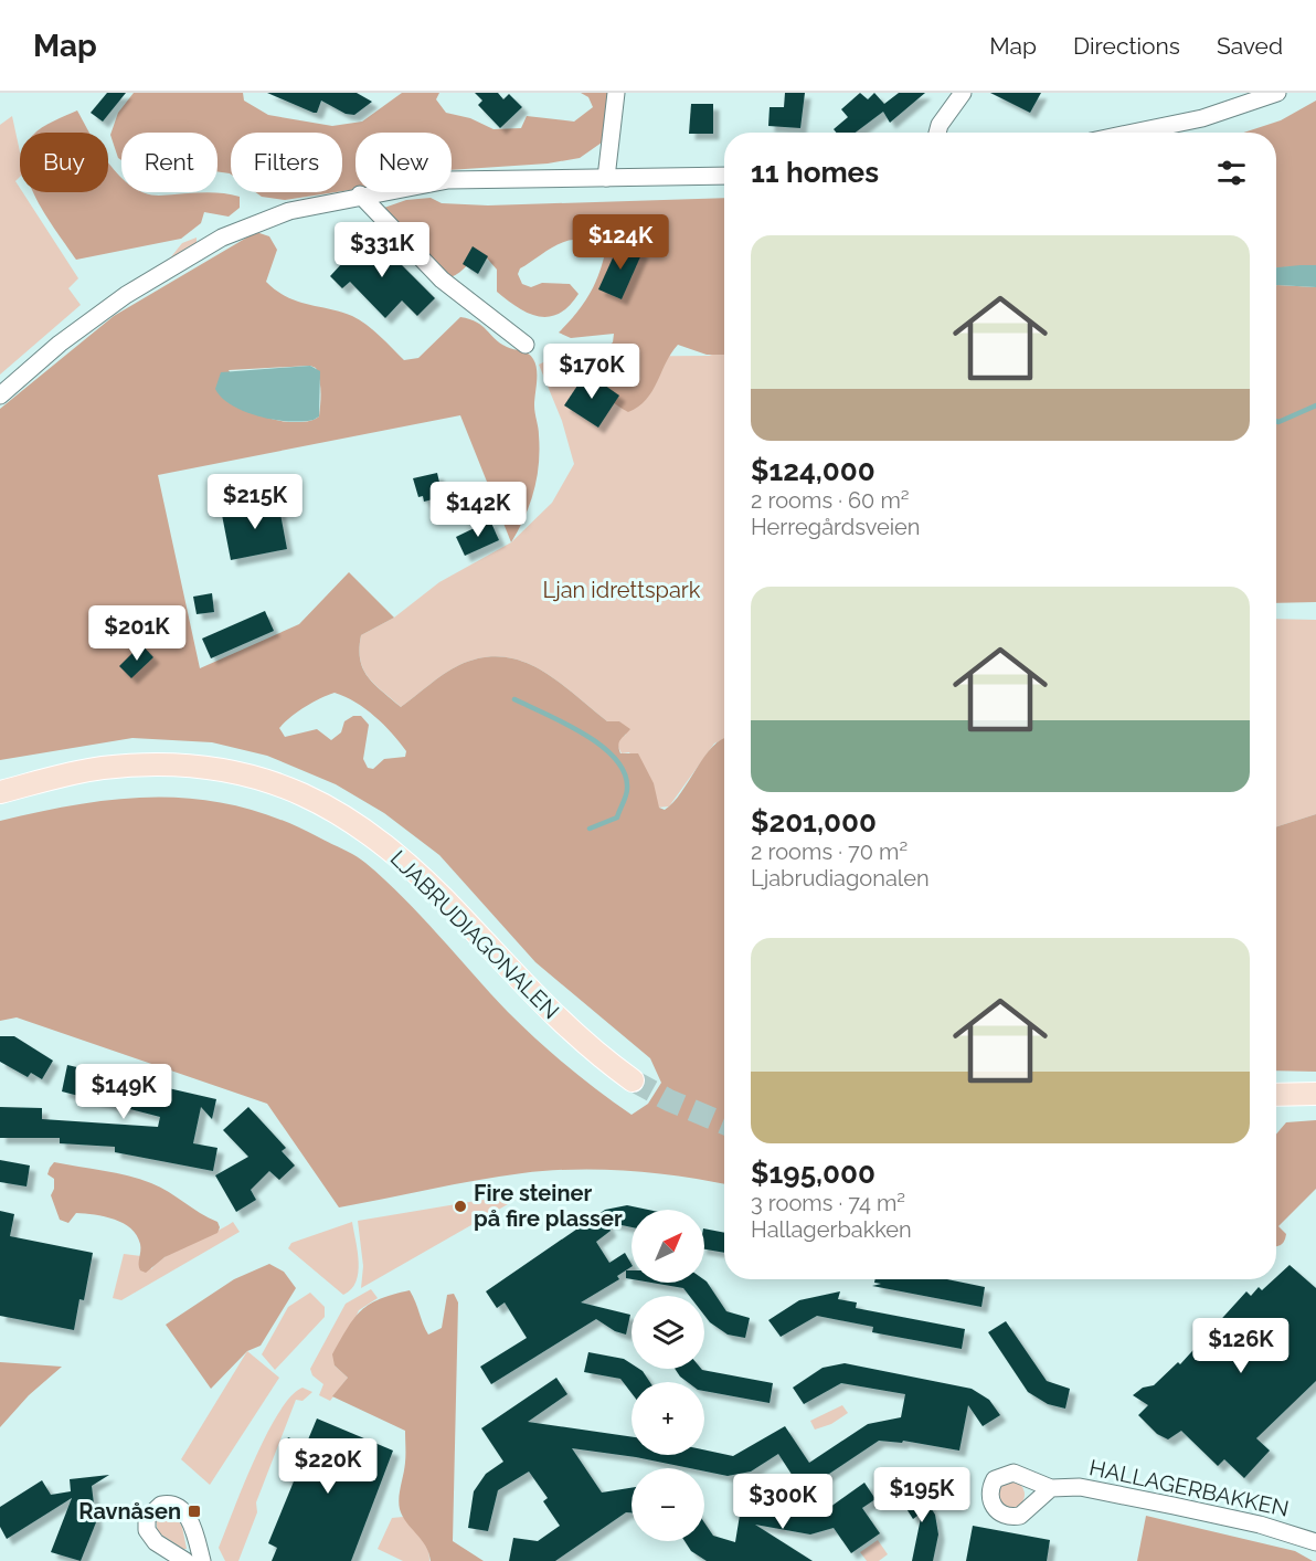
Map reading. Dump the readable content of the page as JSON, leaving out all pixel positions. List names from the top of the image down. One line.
{"streets":{"main road":["LJABRUDIAGONALEN"],"street":["HALLAGERBAKKEN"]},"parks":["Ljan idrettspark"],"places":{"other":["Fire steiner på fire plasser"],"transit":["Ravnåsen"]},"north":"top right","page":{"header":"Map","nav":["Map","Directions","Saved"],"chip":["Buy","Rent","Filters","New"],"heading":"11 homes","list":[{"name":"$124,000","note":"2 rooms · 60 m² · Herregårdsveien"},{"name":"$201,000","note":"2 rooms · 70 m² · Ljabrudiagonalen"},{"name":"$195,000","note":"3 rooms · 74 m² · Hallagerbakken"}],"price":["$124K","$331K","$170K","$215K","$142K","$201K","$149K","$126K","$220K","$195K","$300K"],"map_buttons":["+","−"]}}
